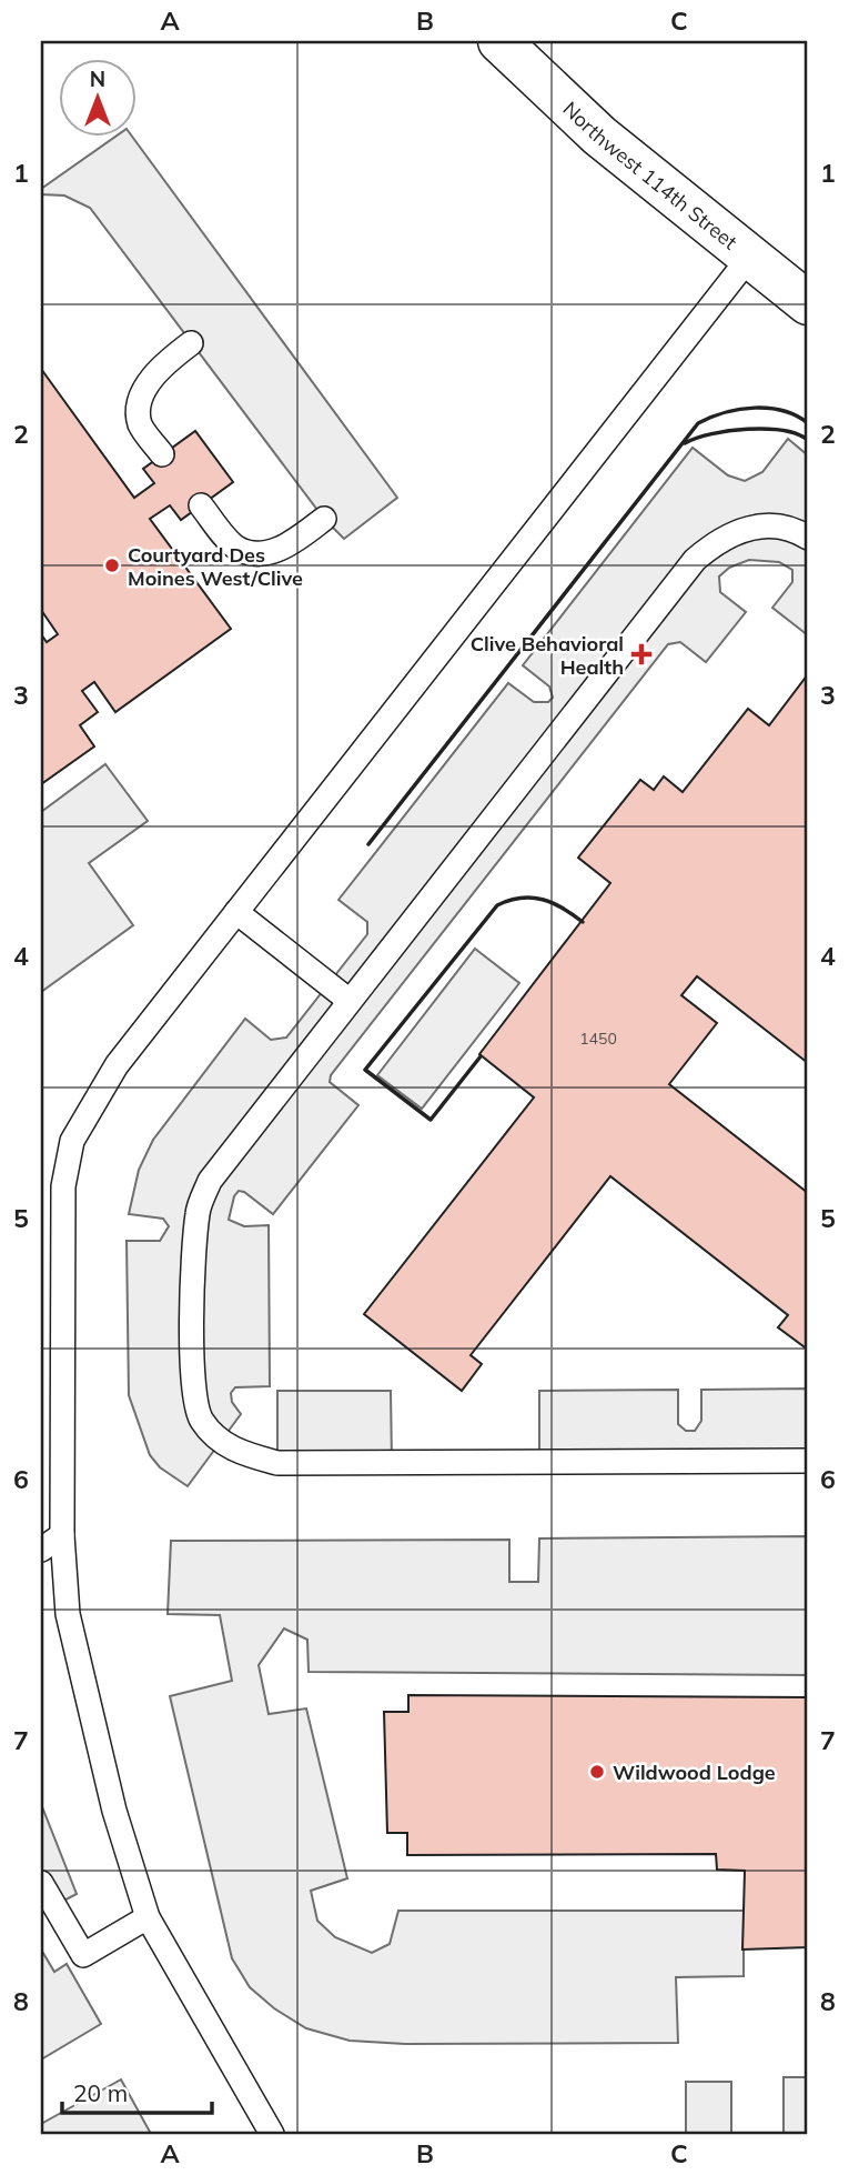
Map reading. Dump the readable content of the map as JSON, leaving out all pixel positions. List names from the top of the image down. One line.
{"streets":{"street":["Northwest 114th Street"]},"places":{"other":["Courtyard Des Moines West/Clive","Wildwood Lodge"],"health":["Clive Behavioral Health"]},"house_numbers":["1450"],"scale_bar":"20 m","north":"top","grid":{"columns":["A","B","C"],"rows":["1","2","3","4","5","6","7","8"]}}
